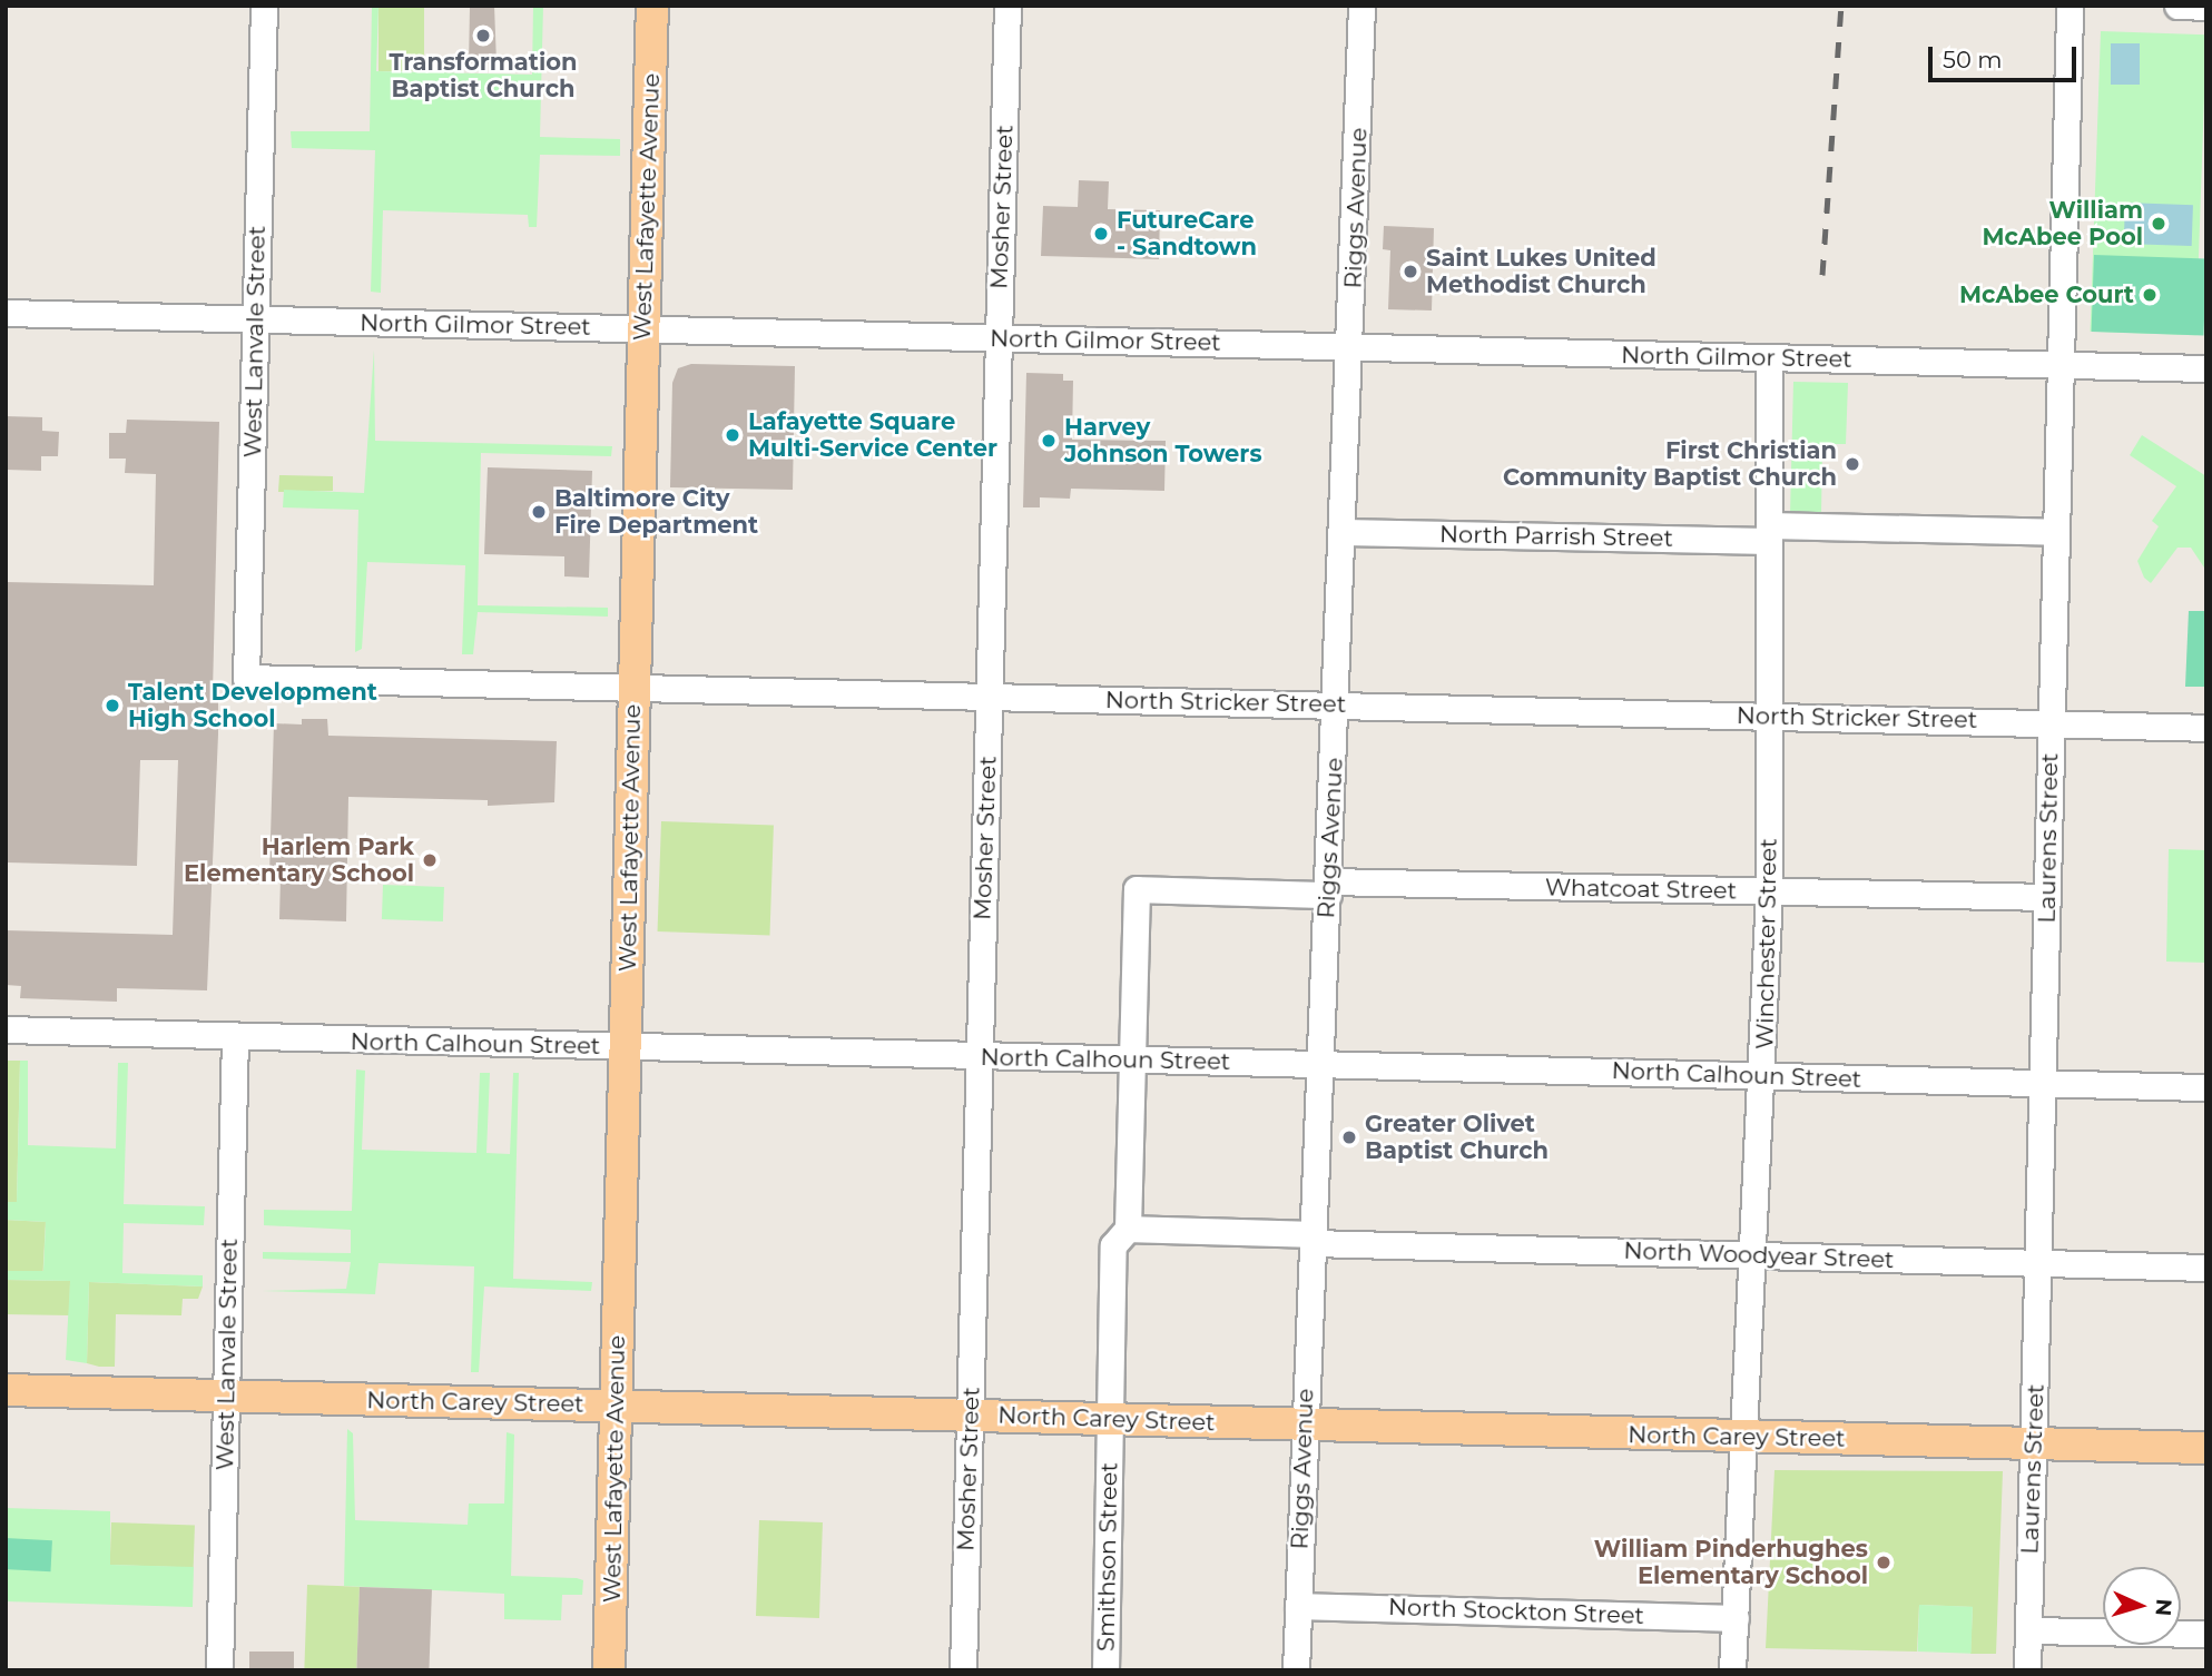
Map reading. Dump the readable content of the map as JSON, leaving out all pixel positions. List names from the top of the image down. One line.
{"streets":{"main road":["West Lafayette Avenue","North Carey Street"],"street":["Mosher Street","Riggs Avenue","North Gilmor Street","West Lanvale Street","North Parrish Street","North Stricker Street","Laurens Street","Whatcoat Street","Winchester Street","North Calhoun Street","North Woodyear Street","Smithson Street","North Stockton Street"]},"crossings":[["West Lafayette Avenue","North Gilmor Street"],["West Lafayette Avenue","North Stricker Street"],["West Lafayette Avenue","North Calhoun Street"],["West Lafayette Avenue","North Carey Street"],["Mosher Street","North Gilmor Street"],["Mosher Street","North Stricker Street"],["Mosher Street","North Calhoun Street"],["Mosher Street","North Carey Street"],["Riggs Avenue","North Gilmor Street"],["Riggs Avenue","North Parrish Street"],["Riggs Avenue","North Stricker Street"],["Riggs Avenue","Whatcoat Street"],["Riggs Avenue","North Calhoun Street"],["Riggs Avenue","North Woodyear Street"],["Riggs Avenue","North Carey Street"],["Riggs Avenue","North Stockton Street"],["North Gilmor Street","West Lanvale Street"],["North Gilmor Street","Laurens Street"],["North Gilmor Street","Winchester Street"],["West Lanvale Street","North Stricker Street"],["West Lanvale Street","North Calhoun Street"],["West Lanvale Street","North Carey Street"],["North Parrish Street","Laurens Street"],["North Parrish Street","Winchester Street"],["North Stricker Street","Laurens Street"],["North Stricker Street","Winchester Street"],["Laurens Street","Whatcoat Street"],["Laurens Street","North Calhoun Street"],["Laurens Street","North Woodyear Street"],["Laurens Street","North Carey Street"],["Whatcoat Street","Winchester Street"],["Whatcoat Street","Smithson Street"],["Winchester Street","North Calhoun Street"],["Winchester Street","North Woodyear Street"],["Winchester Street","North Carey Street"],["Winchester Street","North Stockton Street"],["North Calhoun Street","Smithson Street"],["North Woodyear Street","Smithson Street"],["North Carey Street","Smithson Street"]],"places":["Transformation Baptist Church","William McAbee Pool","FutureCare - Sandtown","Saint Lukes United Methodist Church","McAbee Court","Lafayette Square Multi-Service Center","Harvey Johnson Towers","First Christian Community Baptist Church","Baltimore City Fire Department","Talent Development High School","Harlem Park Elementary School","Greater Olivet Baptist Church","William Pinderhughes Elementary School"],"scale_bar":"50 m","north":"right"}
